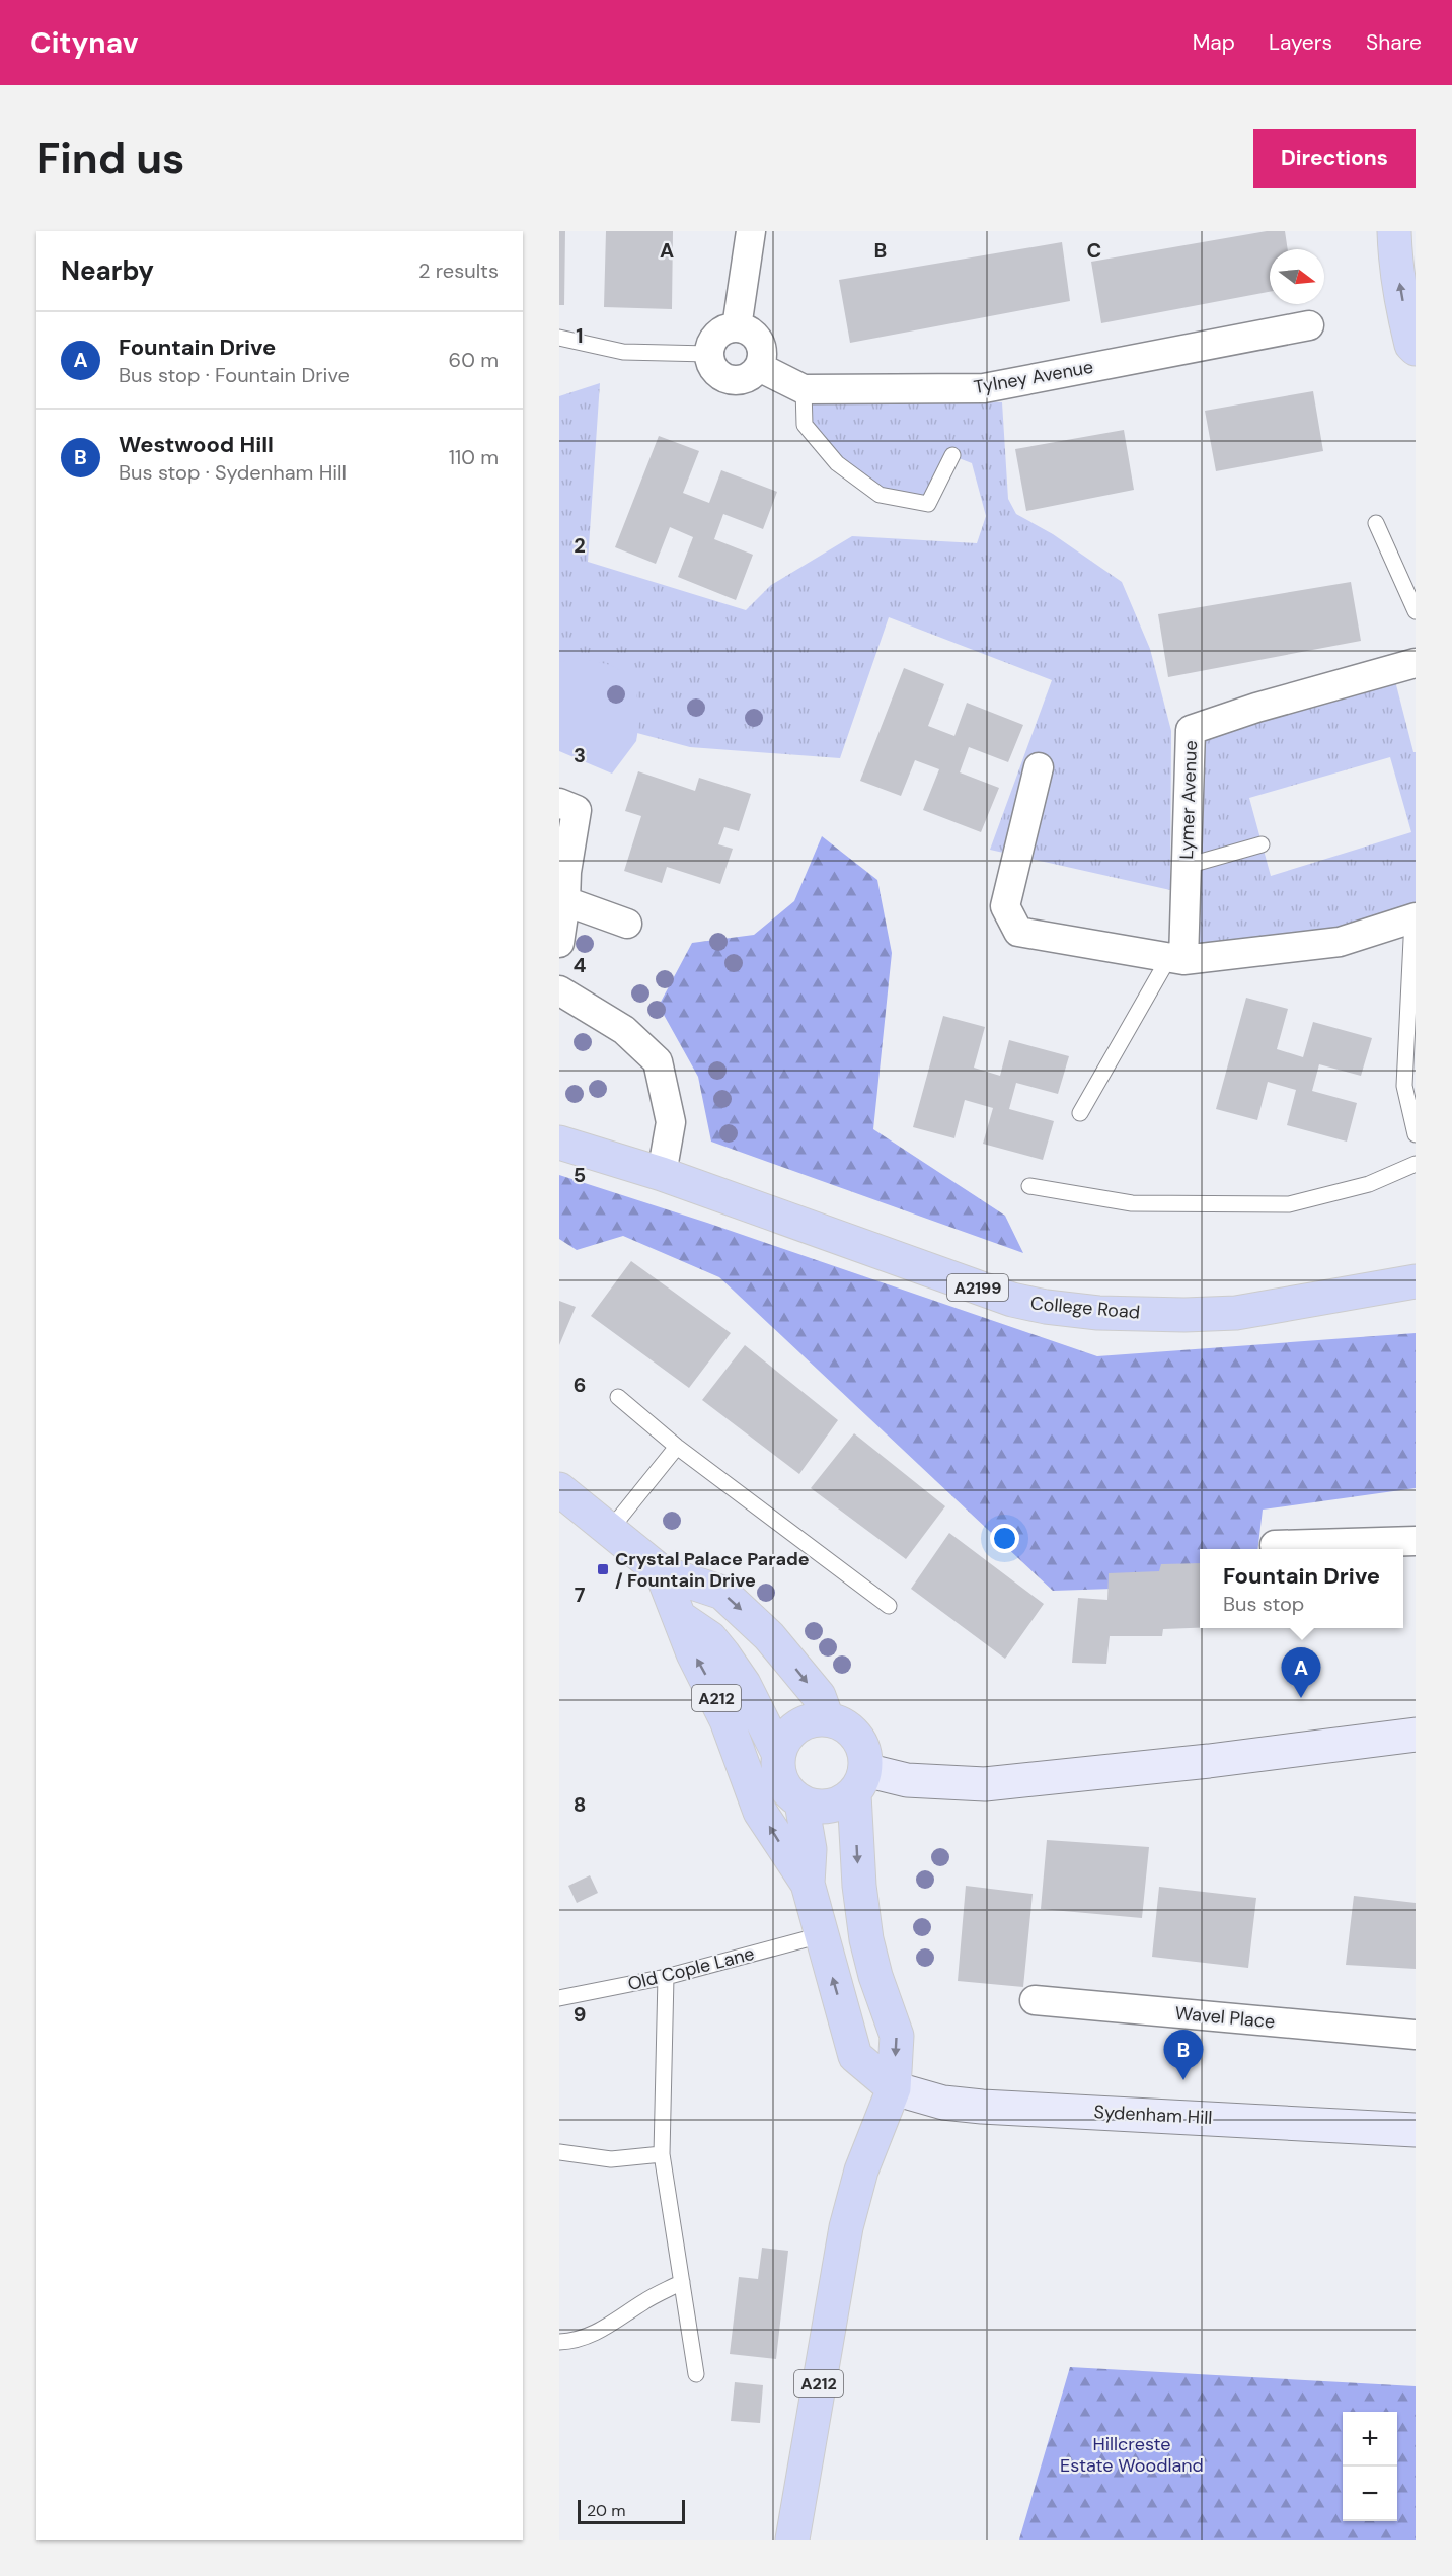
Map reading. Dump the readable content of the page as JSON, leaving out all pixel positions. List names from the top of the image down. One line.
{"streets":{"main road":["A2199","College Road","A212"],"street":["Tylney Avenue","Lymer Avenue","Wavel Place","Sydenham Hill"],"lane":["Old Cople Lane"]},"crossings":[["A212","Old Cople Lane"],["A212","Sydenham Hill"]],"parks":["Hillcreste Estate Woodland"],"places":{"transit":["Crystal Palace Parade / Fountain Drive"]},"scale_bar":"20 m","north":"right","page":{"header":"Citynav","nav":["Map","Layers","Share"],"buttons":"Directions","title":"Find us","heading":["Nearby","2 results"],"list":[{"mark":"A","name":"Fountain Drive","note":"Bus stop · Fountain Drive","value":"60 m"},{"mark":"B","name":"Westwood Hill","note":"Bus stop · Sydenham Hill","value":"110 m"}],"popup":["Fountain Drive","Bus stop"],"pins":["A","B"],"map_buttons":["+","−"],"scale":"20 m"},"grid":{"columns":["A","B","C"],"rows":["1","2","3","4","5","6","7","8","9"]}}
